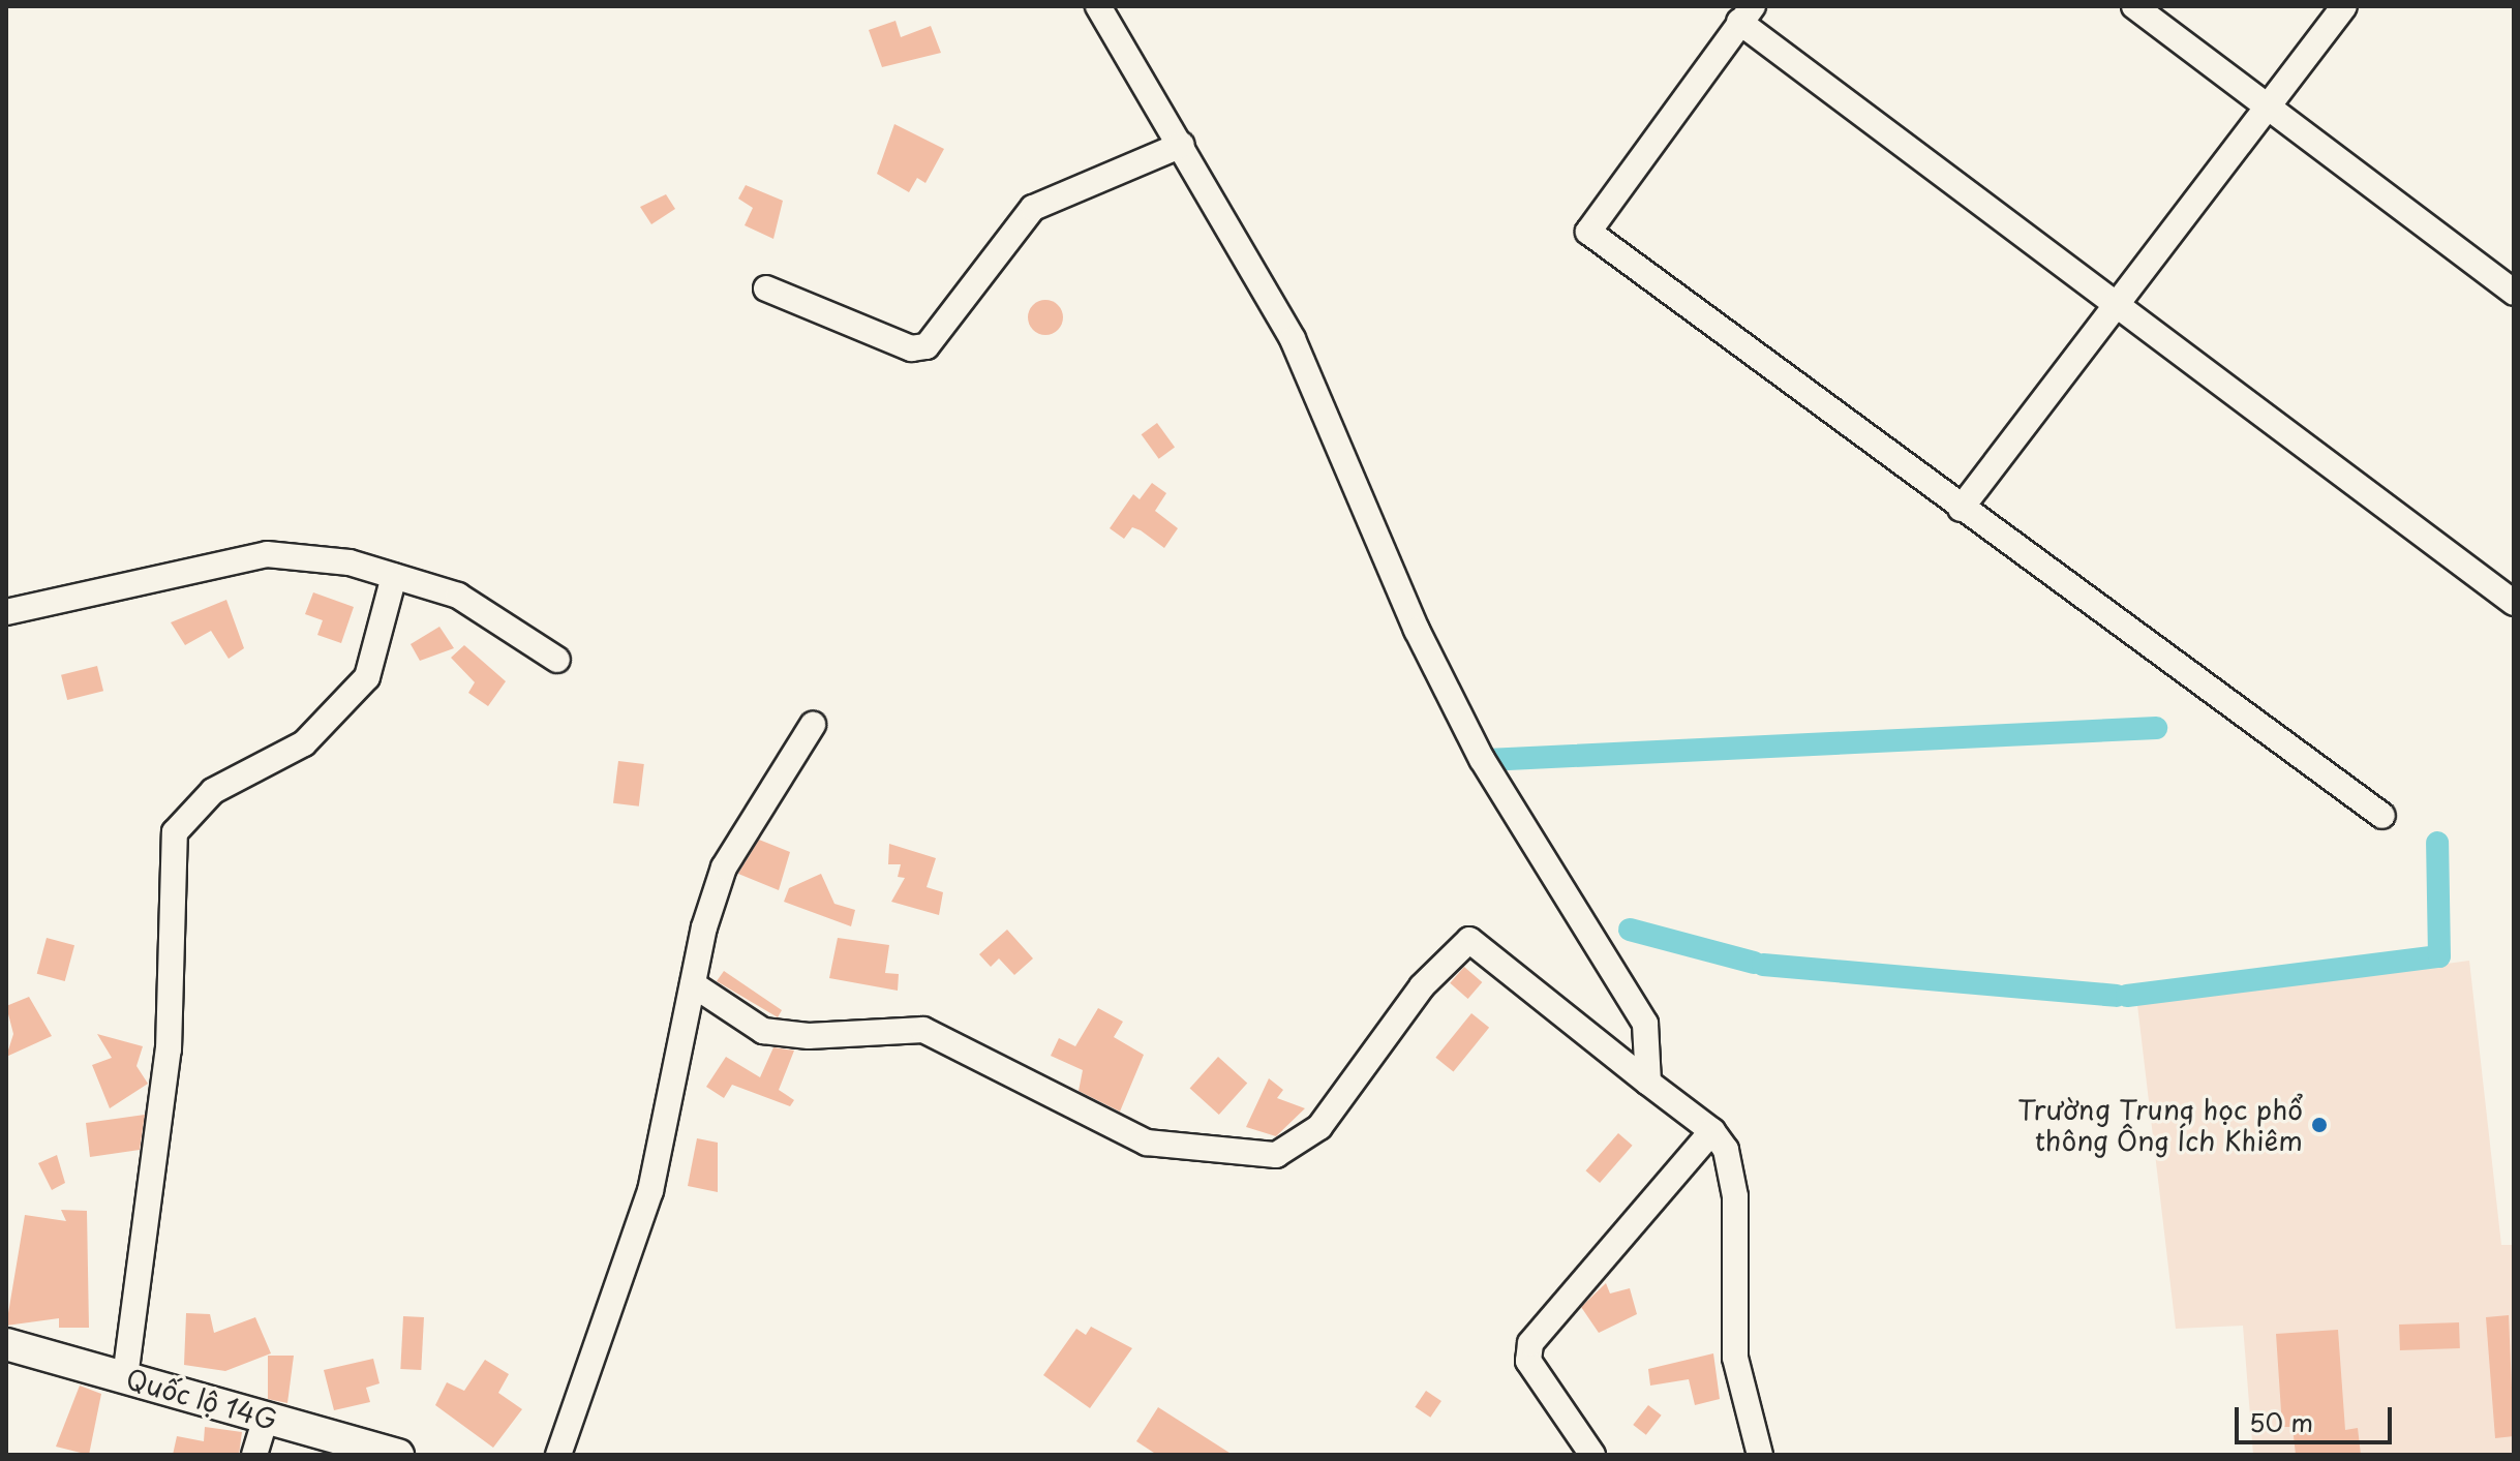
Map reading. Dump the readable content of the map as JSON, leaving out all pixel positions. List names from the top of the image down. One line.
{"streets":{"main road":["Quốc lộ 14G"]},"places":["Trường Trung học phổ thông Ông Ích Khiêm"],"scale_bar":"50 m"}
